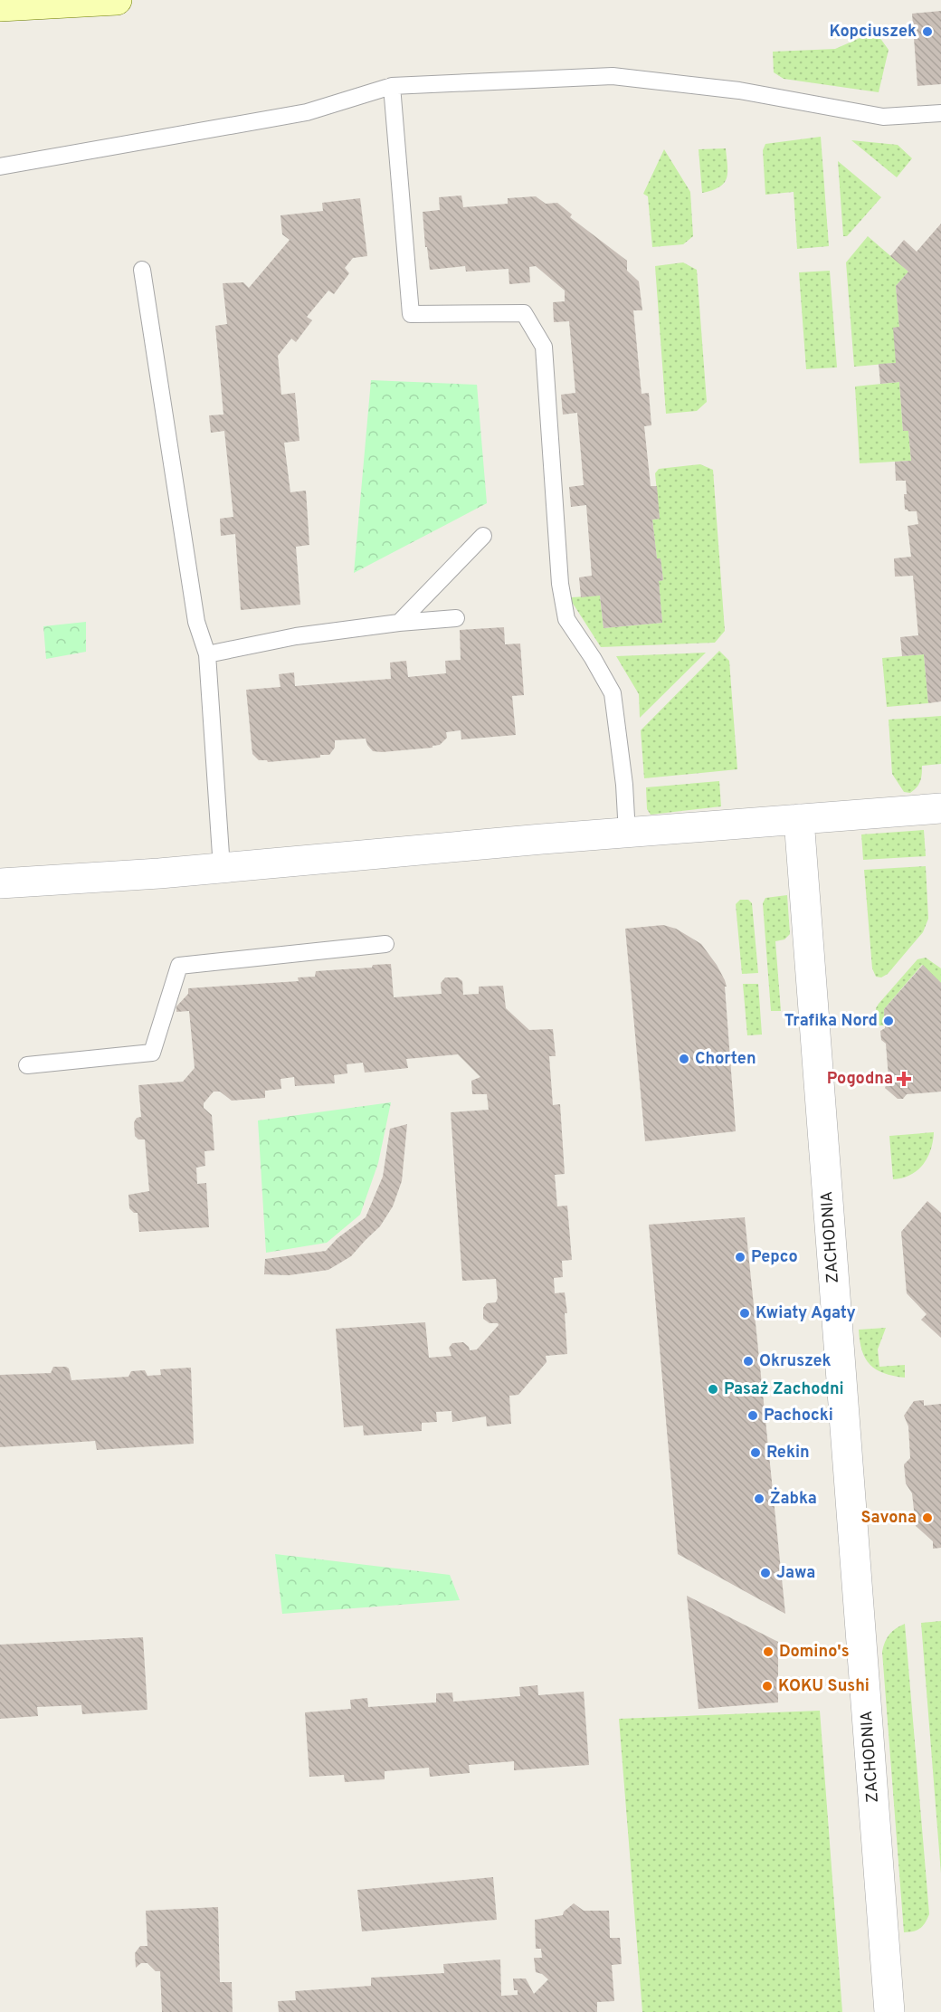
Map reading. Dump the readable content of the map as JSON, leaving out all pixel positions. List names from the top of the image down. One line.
{"streets":{"street":["ZACHODNIA"]},"places":{"other":["Kopciuszek","Trafika Nord","Chorten","Pepco","Kwiaty Agaty","Okruszek","Pasaż Zachodni","Pachocki","Rekin","Żabka","Savona","Jawa","Domino's","KOKU Sushi"],"health":["Pogodna"]}}
